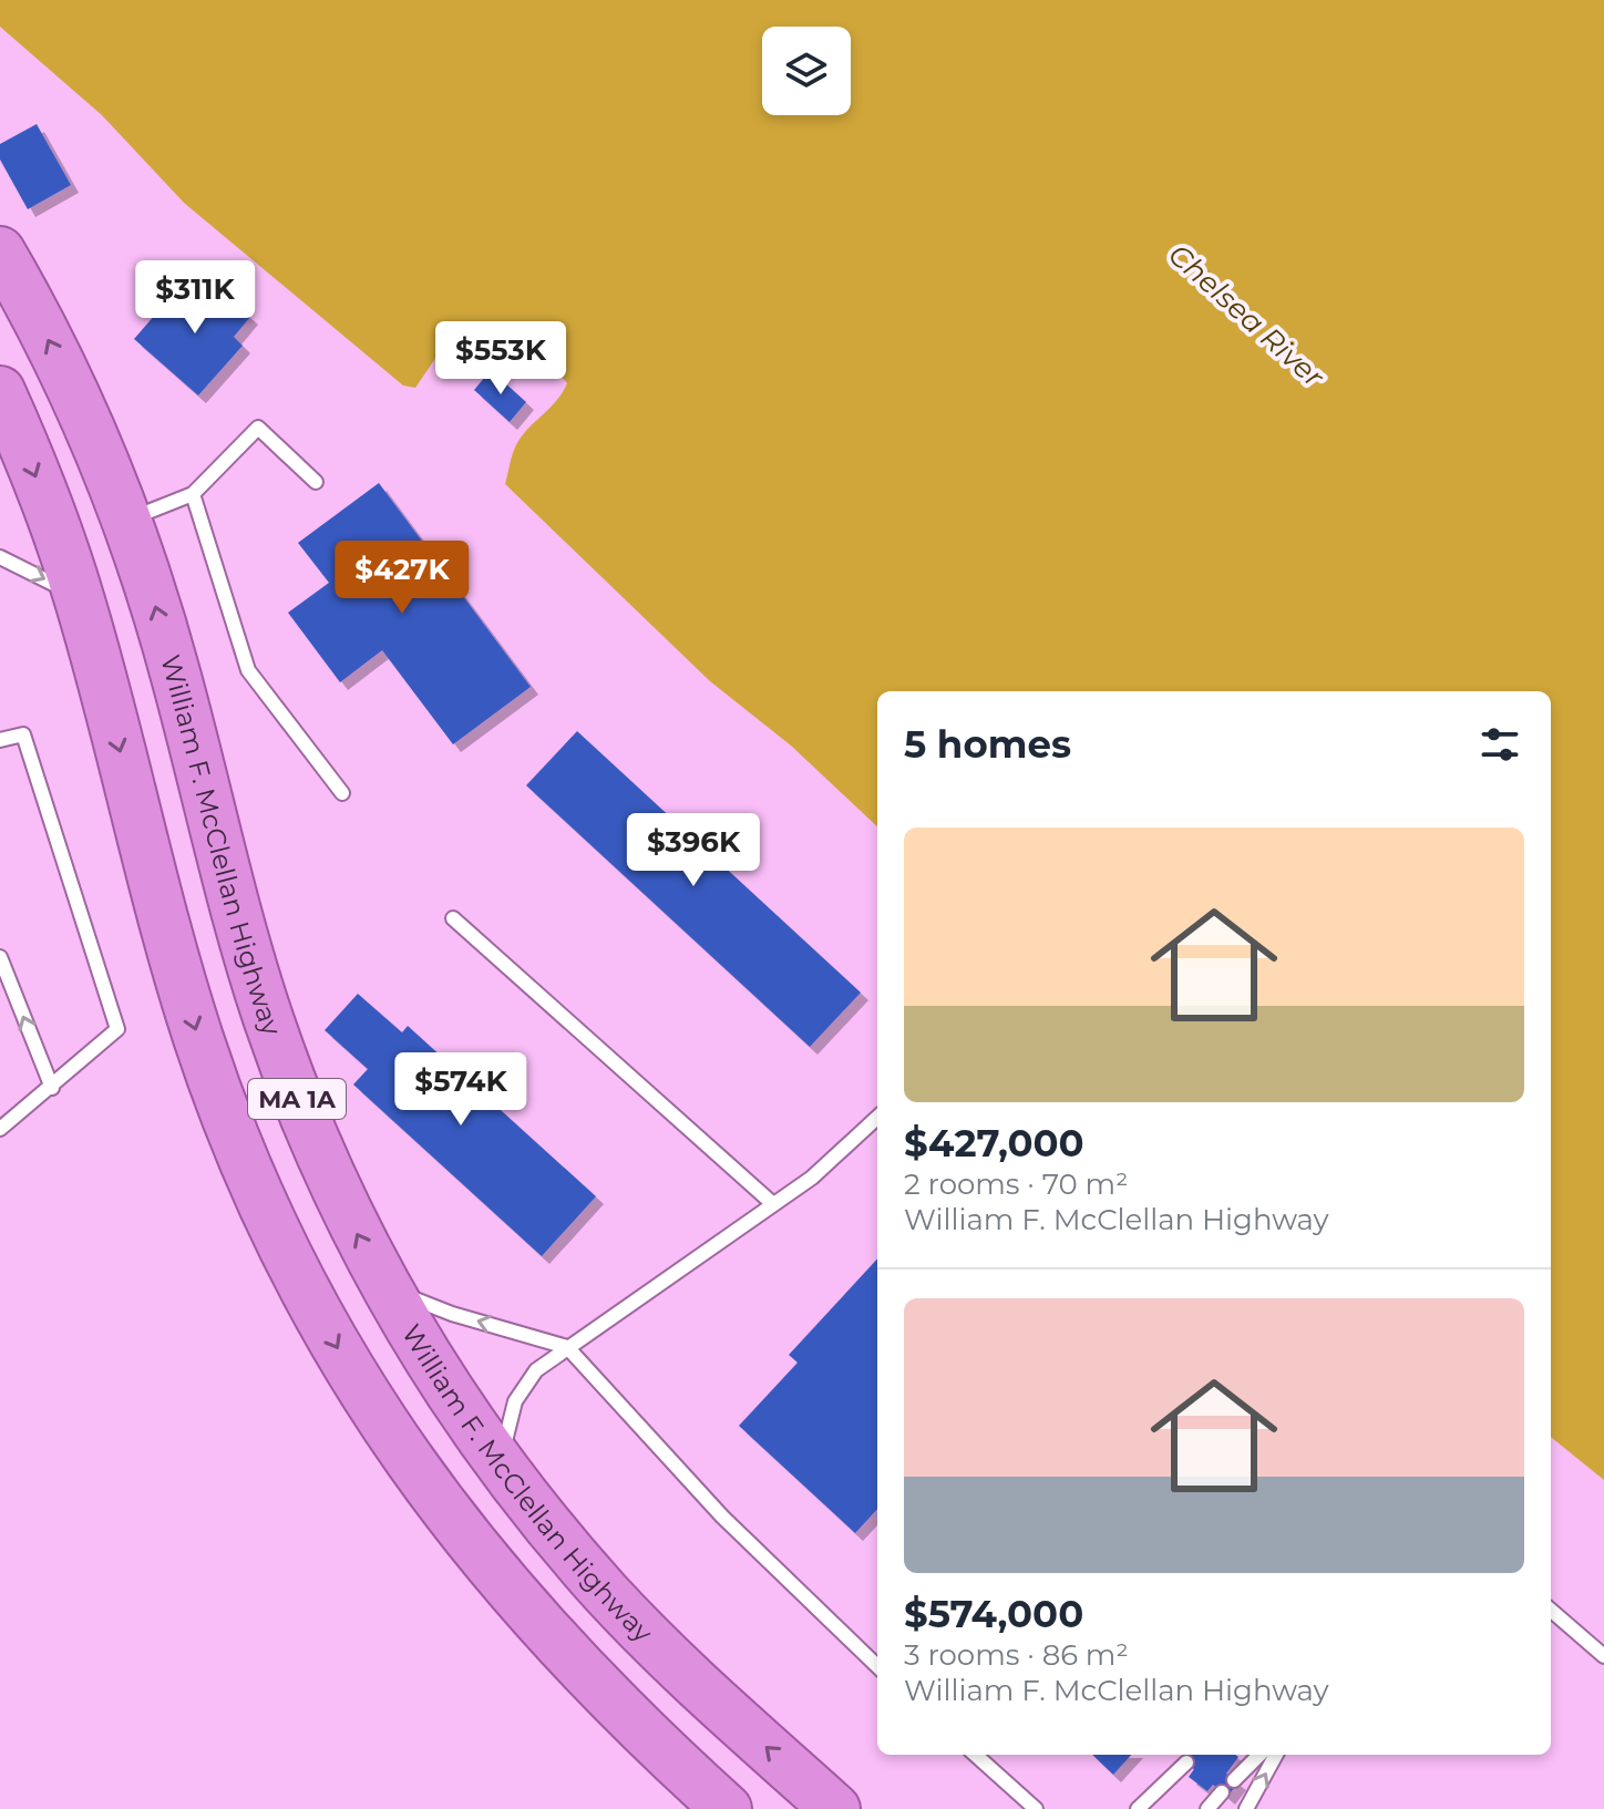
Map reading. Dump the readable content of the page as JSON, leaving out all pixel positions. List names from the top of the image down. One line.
{"streets":{"highway":["William F. McClellan Highway","MA 1A"]},"water":["Chelsea River"],"page":{"price":["$311K","$553K","$427K","$396K","$574K"],"heading":"5 homes","list":[{"name":"$427,000","note":"2 rooms · 70 m² · William F. McClellan Highway"},{"name":"$574,000","note":"3 rooms · 86 m² · William F. McClellan Highway"}]}}
